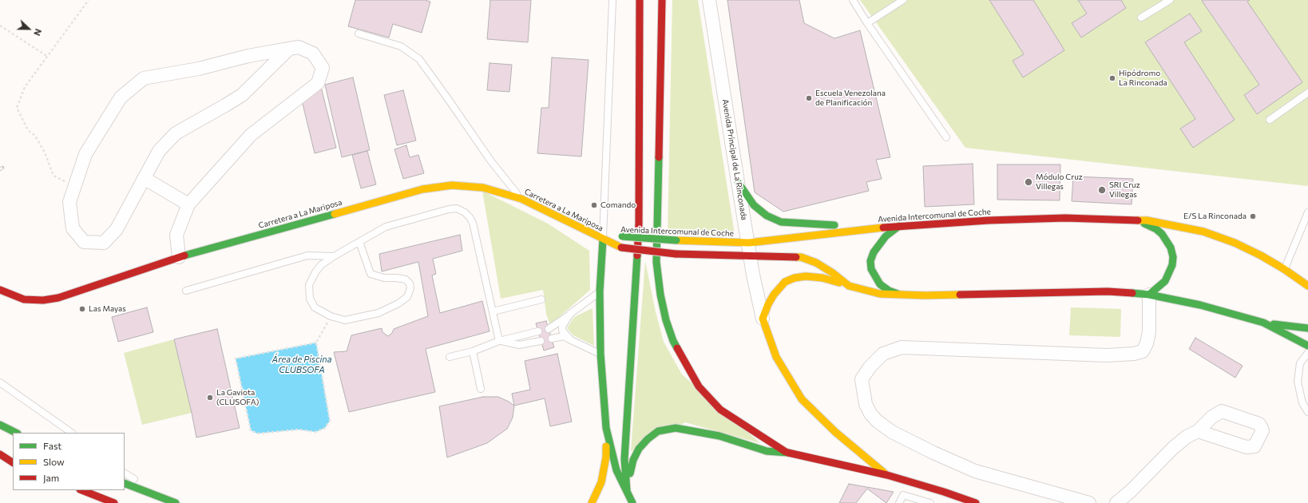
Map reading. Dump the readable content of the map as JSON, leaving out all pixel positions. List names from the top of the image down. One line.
{"streets":{"main road":["Carretera a La Mariposa","Avenida Intercomunal de Coche"],"street":["Avenida Principal de La Rinconada"]},"crossings":[["Avenida Principal de La Rinconada","Avenida Intercomunal de Coche"],["Carretera a La Mariposa","Avenida Intercomunal de Coche"]],"water":["Área de Piscina CLUBSOFA"],"places":["Hipódromo La Rinconada","Escuela Venezolana de Planificación","Módulo Cruz Villegas","SRI Cruz Villegas","Comando","E/S La Rinconada","Las Mayas","La Gaviota (CLUSOFA)"],"legend":["Fast","Slow","Jam"],"north":"right"}
